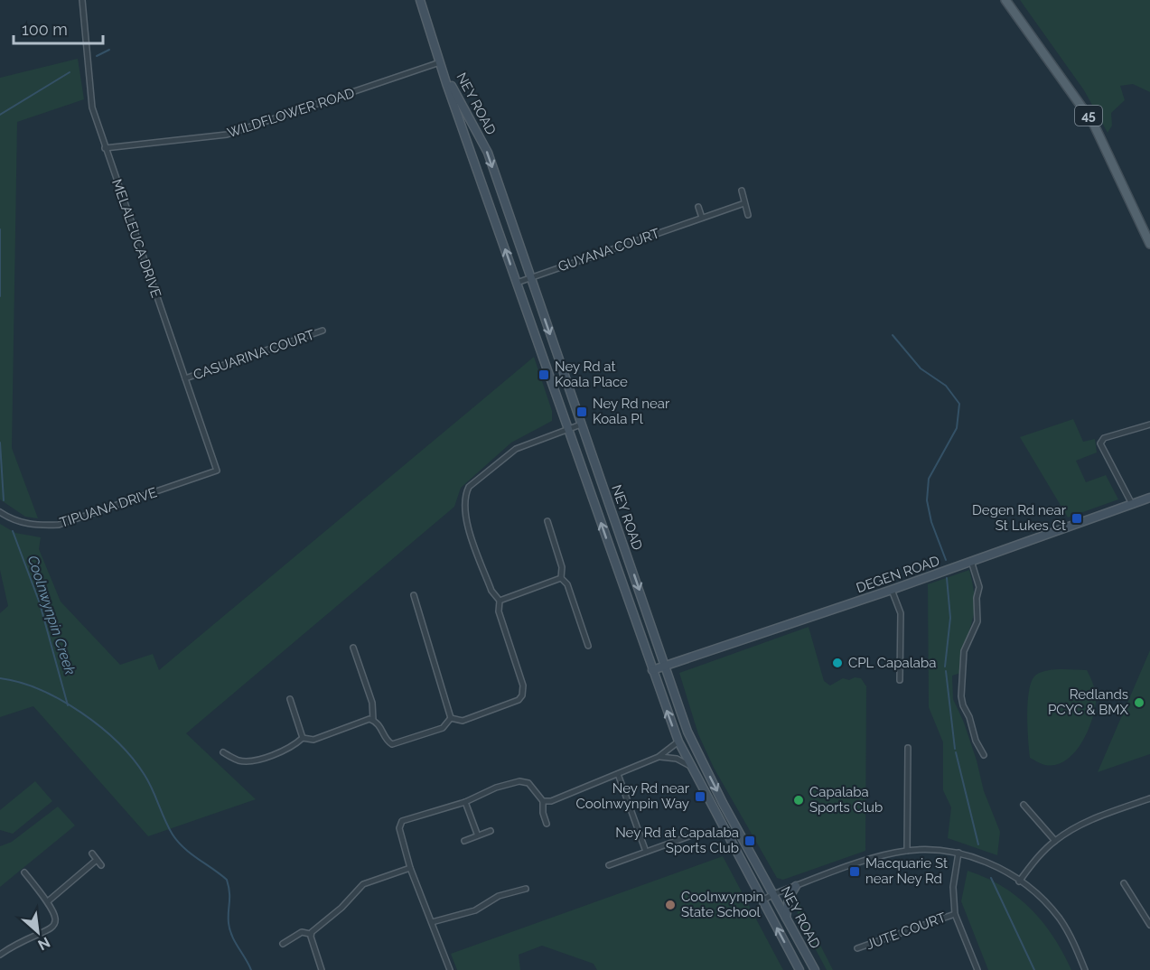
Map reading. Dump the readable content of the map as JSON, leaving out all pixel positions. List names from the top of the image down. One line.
{"streets":{"main road":["NEY ROAD","45","DEGEN ROAD"],"street":["WILDFLOWER ROAD","MELALEUCA DRIVE","GUYANA COURT","CASUARINA COURT","TIPUANA DRIVE","JUTE COURT"]},"crossings":[["NEY ROAD","WILDFLOWER ROAD"],["NEY ROAD","GUYANA COURT"],["NEY ROAD","DEGEN ROAD"],["WILDFLOWER ROAD","MELALEUCA DRIVE"],["MELALEUCA DRIVE","CASUARINA COURT"],["MELALEUCA DRIVE","TIPUANA DRIVE"]],"water":["Coolnwynpin Creek"],"places":{"transit":["Ney Rd at Koala Place","Ney Rd near Koala Pl","Degen Rd near St Lukes Ct","Ney Rd near Coolnwynpin Way","Ney Rd at Capalaba Sports Club","Macquarie St near Ney Rd"],"other":["CPL Capalaba","Redlands PCYC & BMX","Capalaba Sports Club","Coolnwynpin State School"]},"scale_bar":"100 m","north":"bottom right"}
